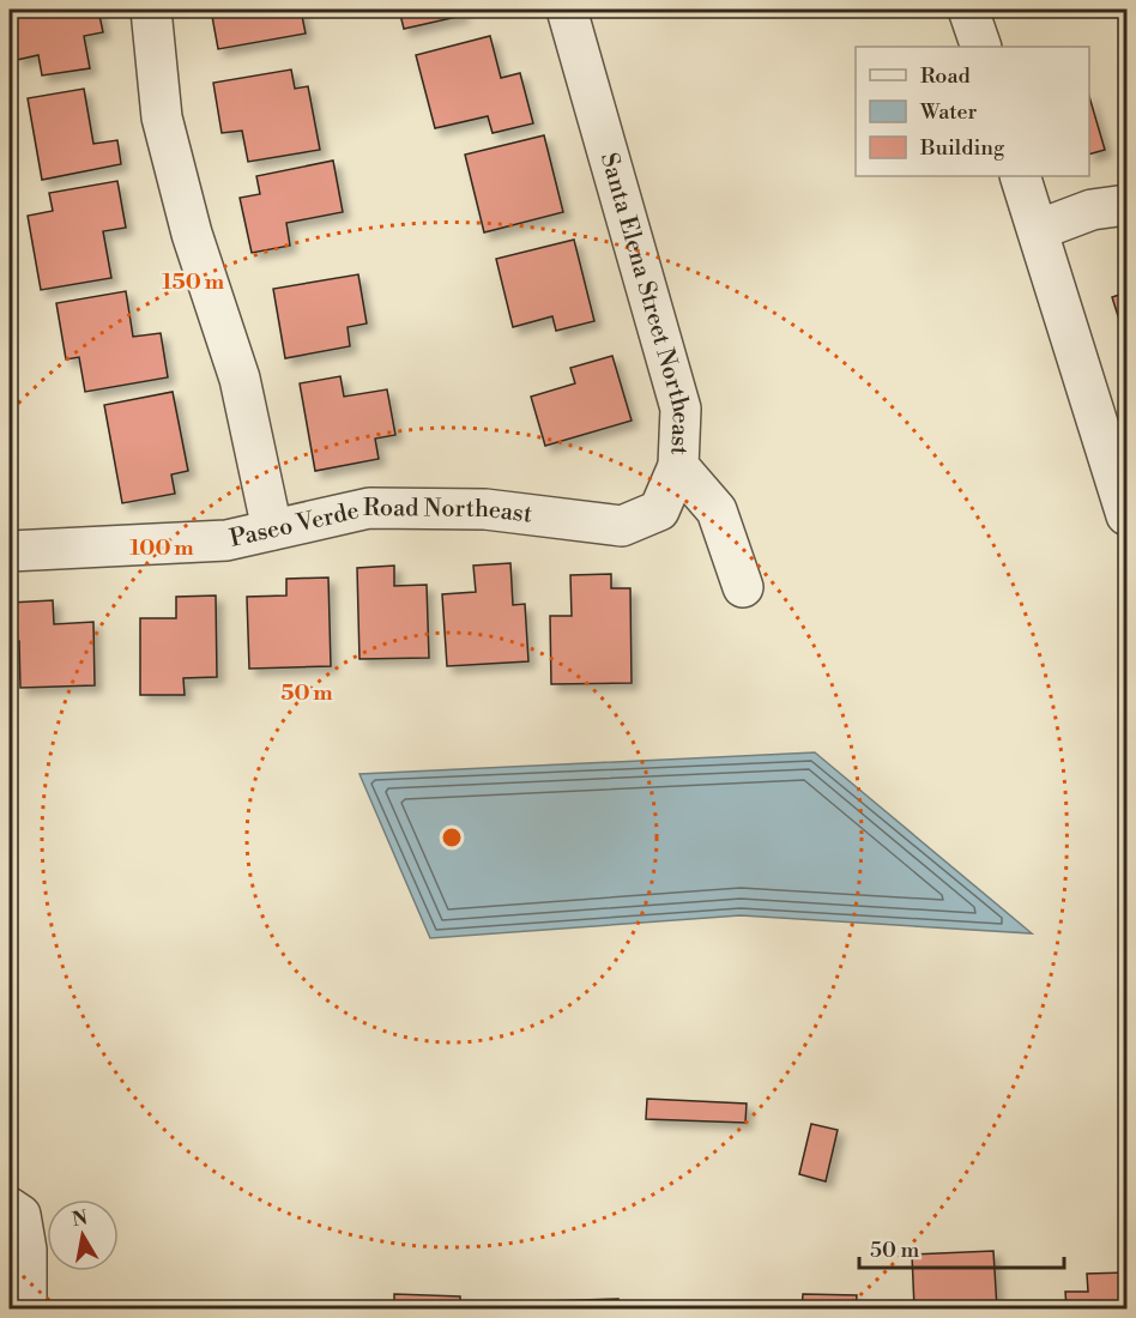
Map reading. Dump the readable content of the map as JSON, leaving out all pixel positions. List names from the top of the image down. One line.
{"streets":{"street":["Santa Elena Street Northeast","Paseo Verde Road Northeast"]},"crossings":[["Santa Elena Street Northeast","Paseo Verde Road Northeast"]],"legend":["Road","Water","Building"],"scale_bar":"50 m","north":"top","rings":["150 m","100 m","50 m"]}
